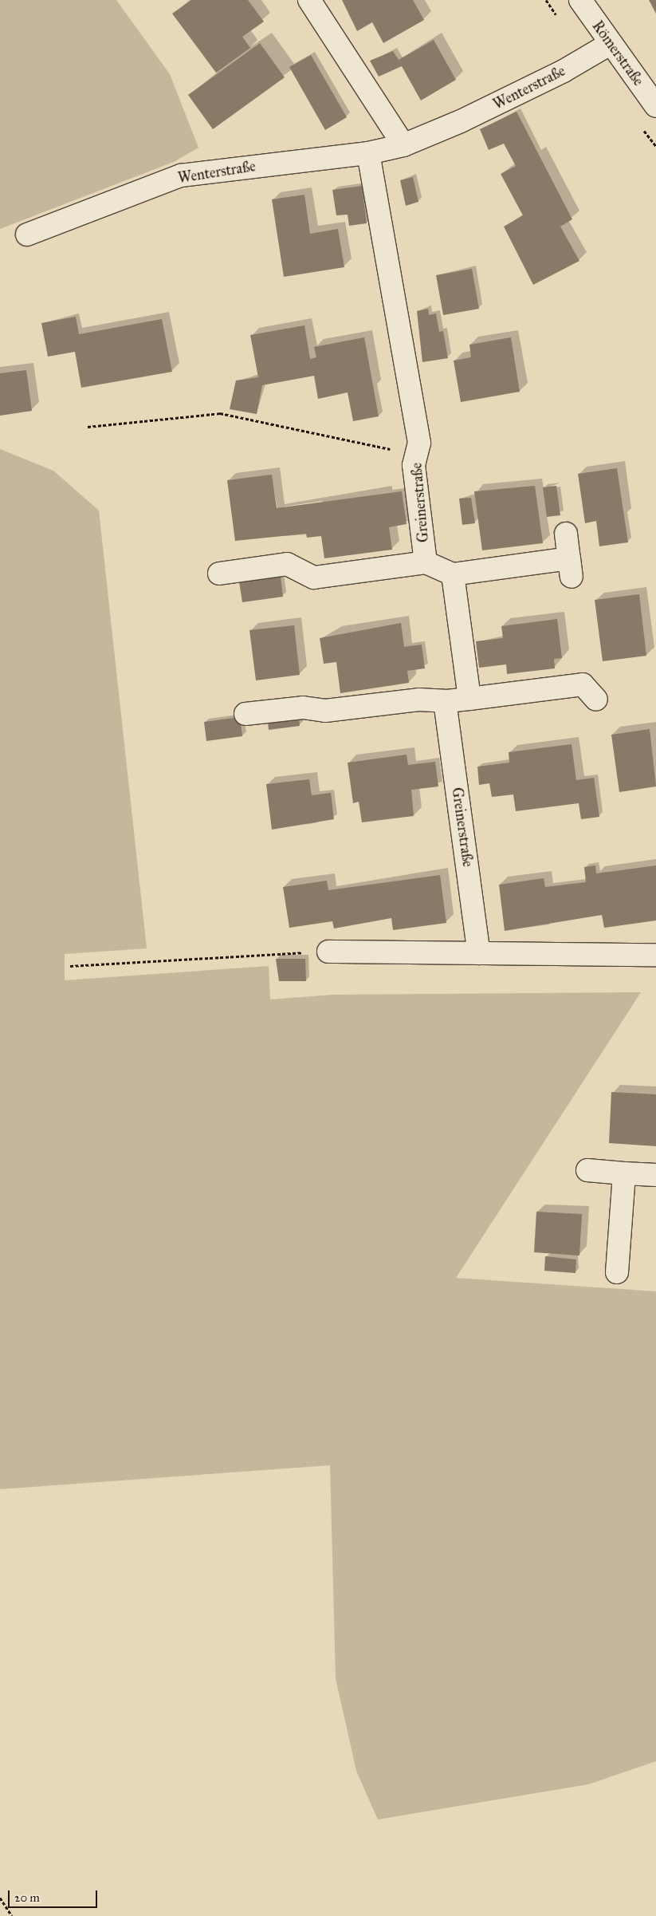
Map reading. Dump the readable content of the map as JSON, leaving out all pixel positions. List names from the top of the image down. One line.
{"streets":{"street":["Römerstraße","Wenterstraße","Greinerstraße"]},"crossings":[["Römerstraße","Wenterstraße"]],"scale_bar":"20 m"}
